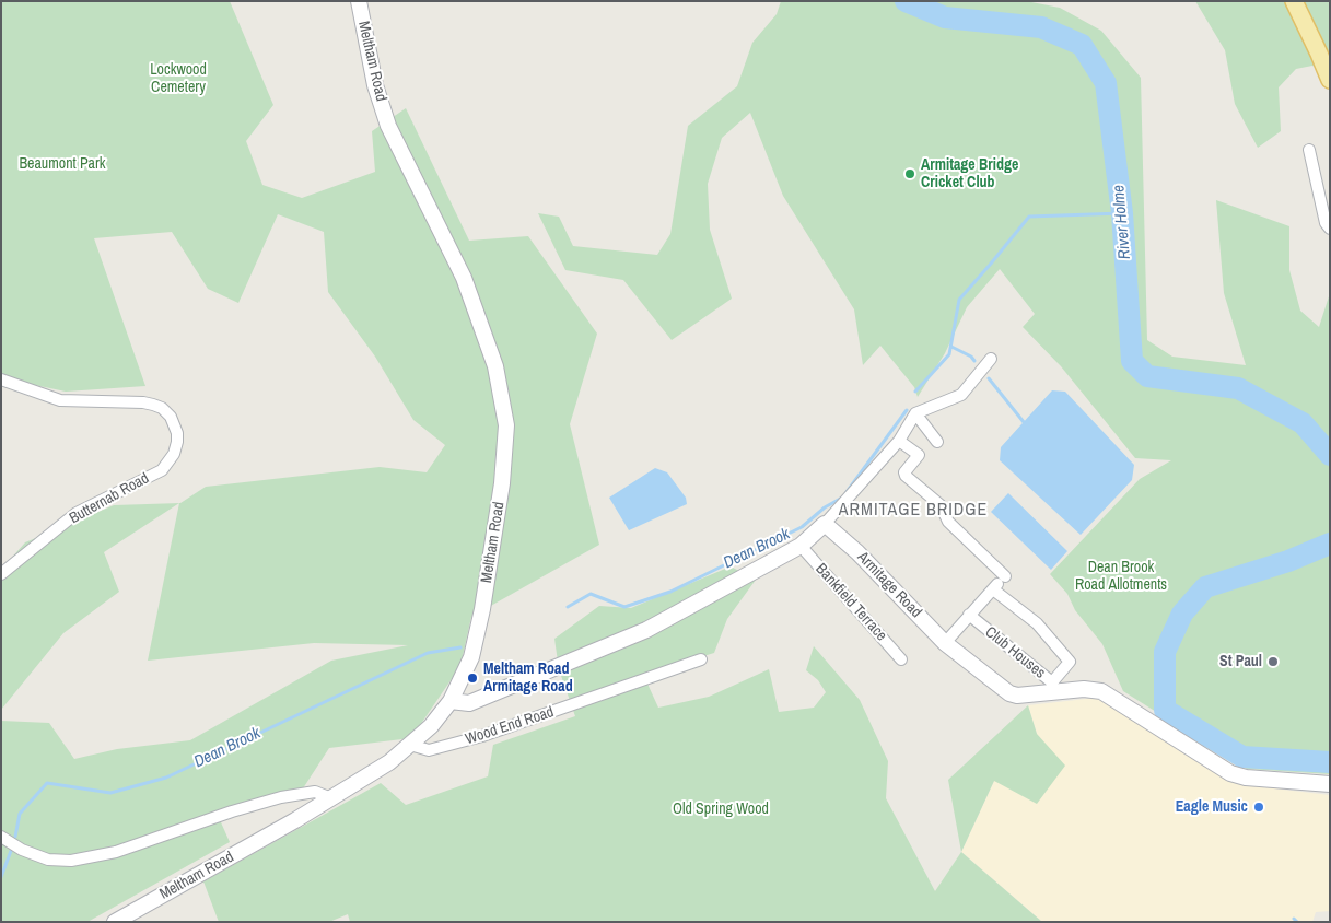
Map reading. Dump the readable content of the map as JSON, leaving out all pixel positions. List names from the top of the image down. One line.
{"streets":{"main road":["Meltham Road","Armitage Road"],"street":["Butternab Road","Bankfield Terrace","Club Houses","Wood End Road"]},"crossings":[["Meltham Road","Wood End Road"],["Armitage Road","Club Houses"]],"districts":["ARMITAGE BRIDGE"],"water":["River Holme","Dean Brook"],"parks":["Lockwood Cemetery","Beaumont Park","Dean Brook Road Allotments","Old Spring Wood"],"places":["Armitage Bridge Cricket Club","St Paul","Meltham Road Armitage Road","Eagle Music"]}
